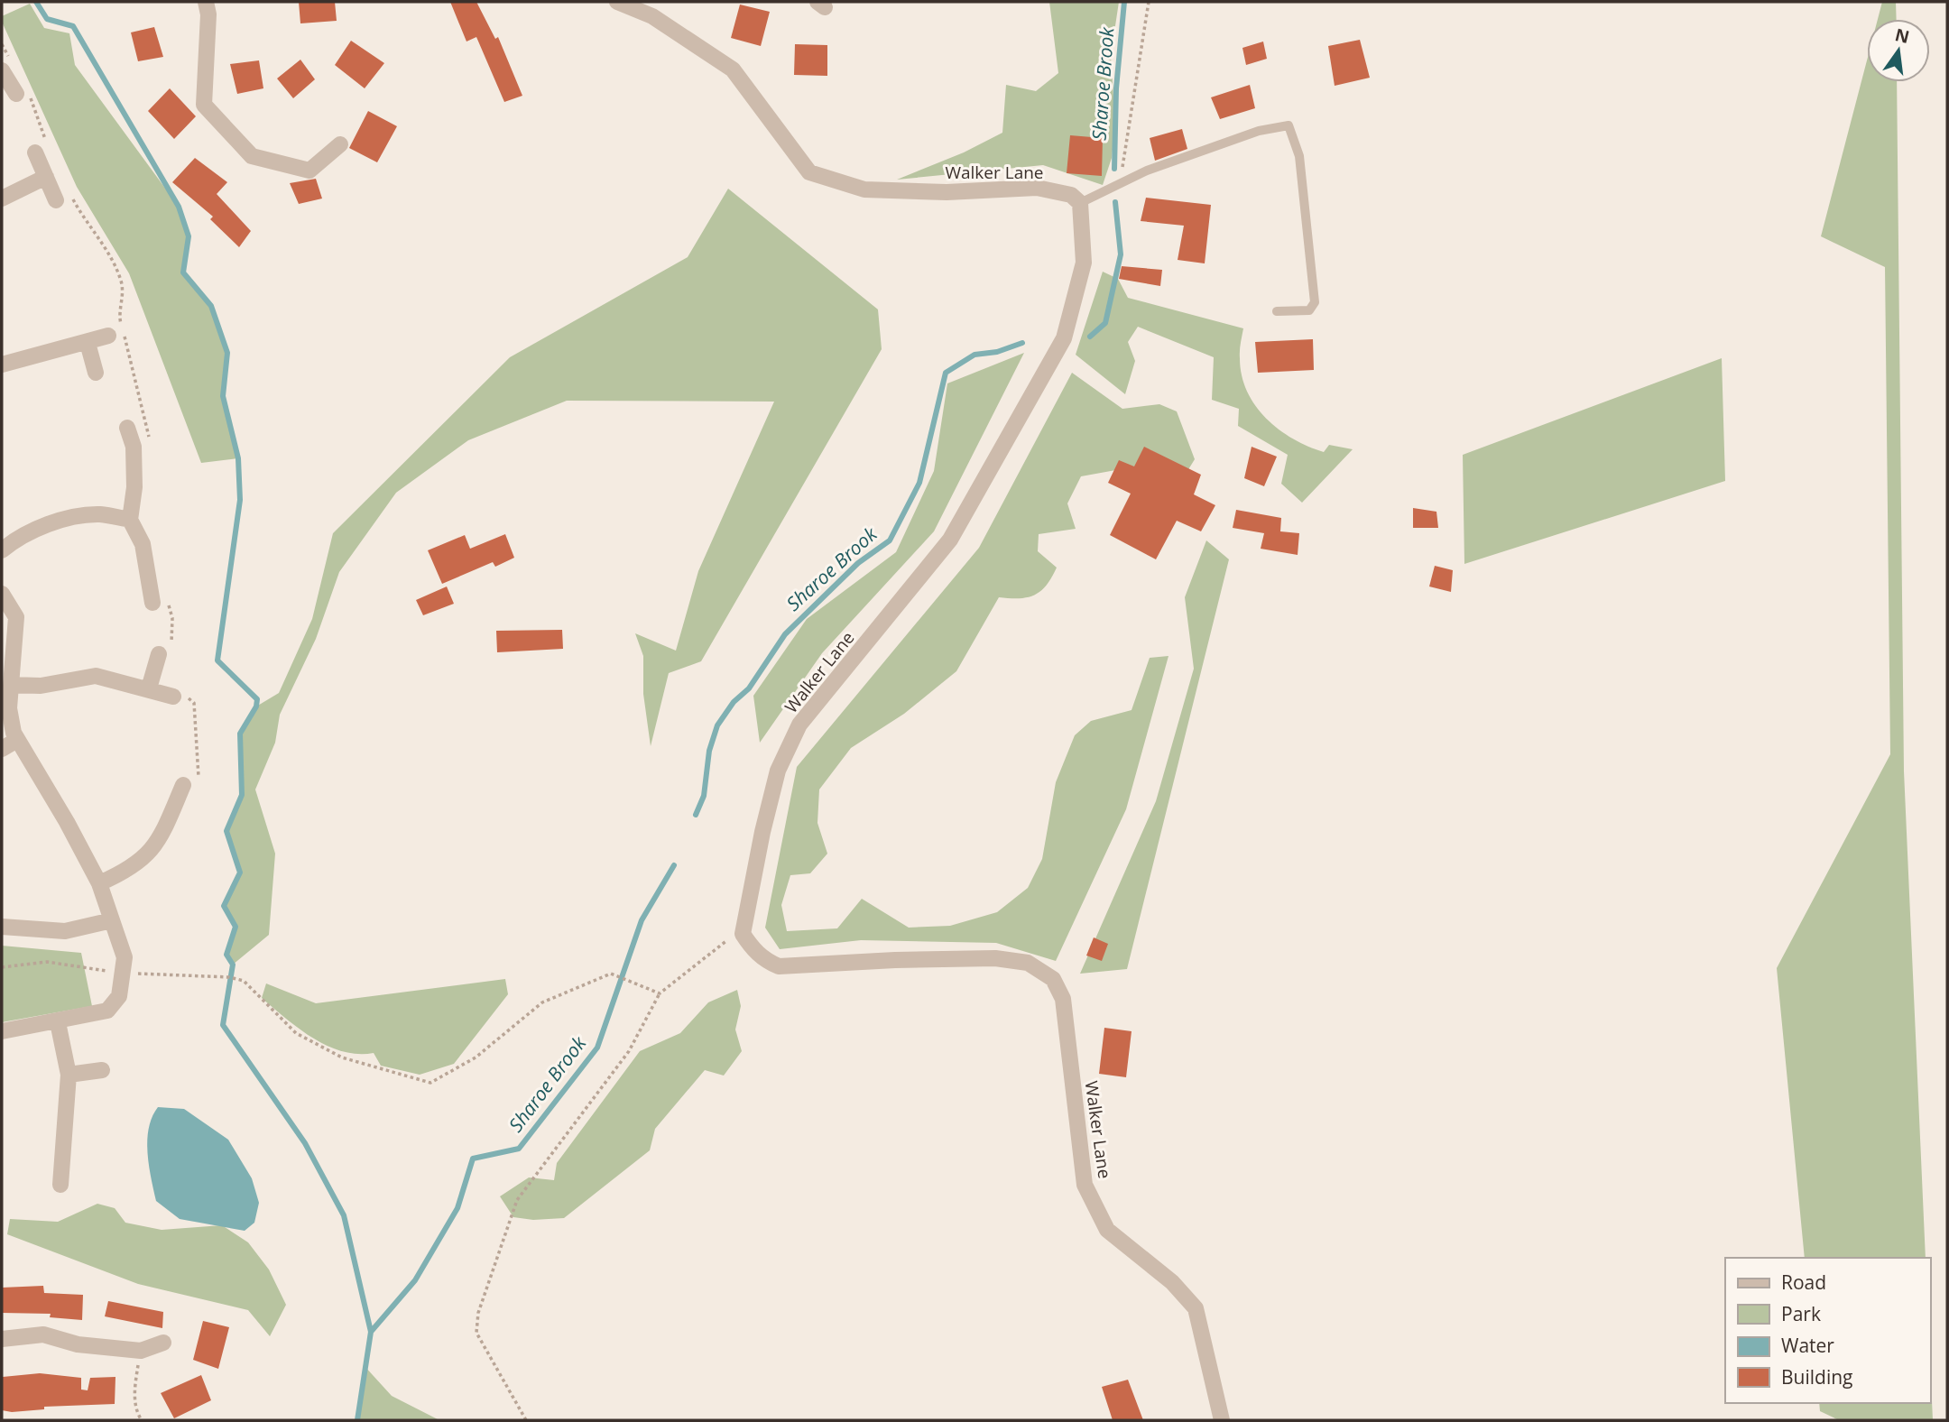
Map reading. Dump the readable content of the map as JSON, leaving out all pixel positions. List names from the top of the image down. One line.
{"streets":{"street":["Walker Lane"]},"water":["Sharoe Brook"],"legend":["Road","Park","Water","Building"],"north":"top"}
